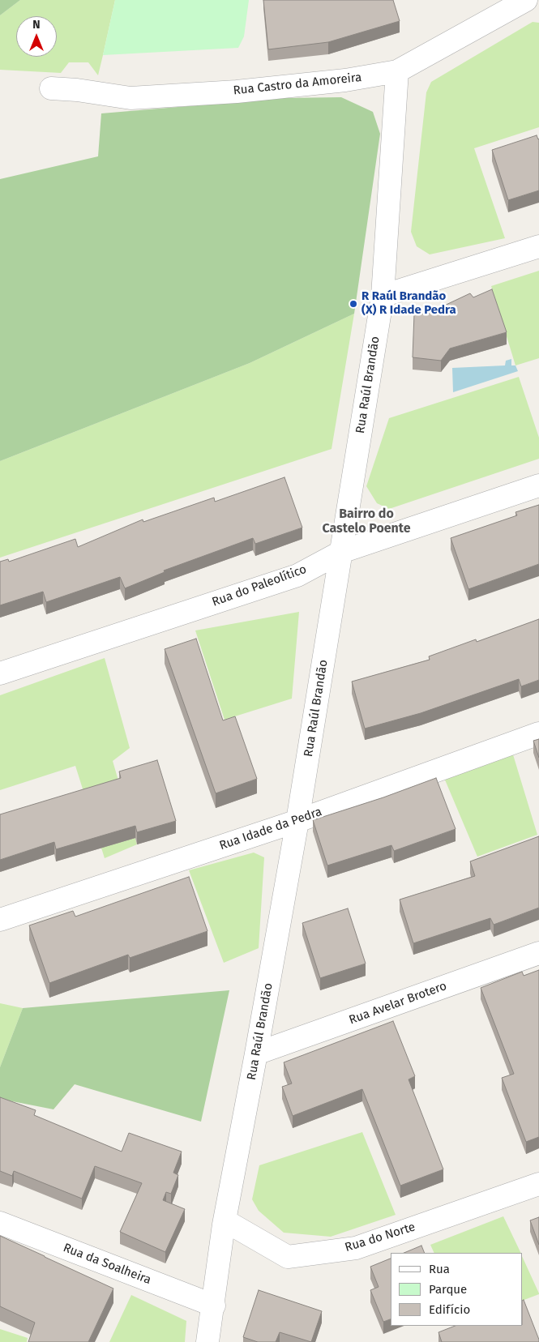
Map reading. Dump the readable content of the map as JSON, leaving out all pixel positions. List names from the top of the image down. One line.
{"streets":{"street":["Rua Castro da Amoreira","Rua Raúl Brandão","Rua do Paleolítico","Rua Idade da Pedra","Rua Avelar Brotero","Rua do Norte","Rua da Soalheira"]},"crossings":[["Rua Castro da Amoreira","Rua Raúl Brandão"],["Rua Raúl Brandão","Rua do Paleolítico"],["Rua Raúl Brandão","Rua Idade da Pedra"],["Rua Raúl Brandão","Rua Avelar Brotero"],["Rua Raúl Brandão","Rua do Norte"],["Rua Raúl Brandão","Rua da Soalheira"]],"districts":["Bairro do Castelo Poente"],"places":["R Raúl Brandão (X) R Idade Pedra"],"legend":["Rua","Parque","Edifício"],"north":"top"}
